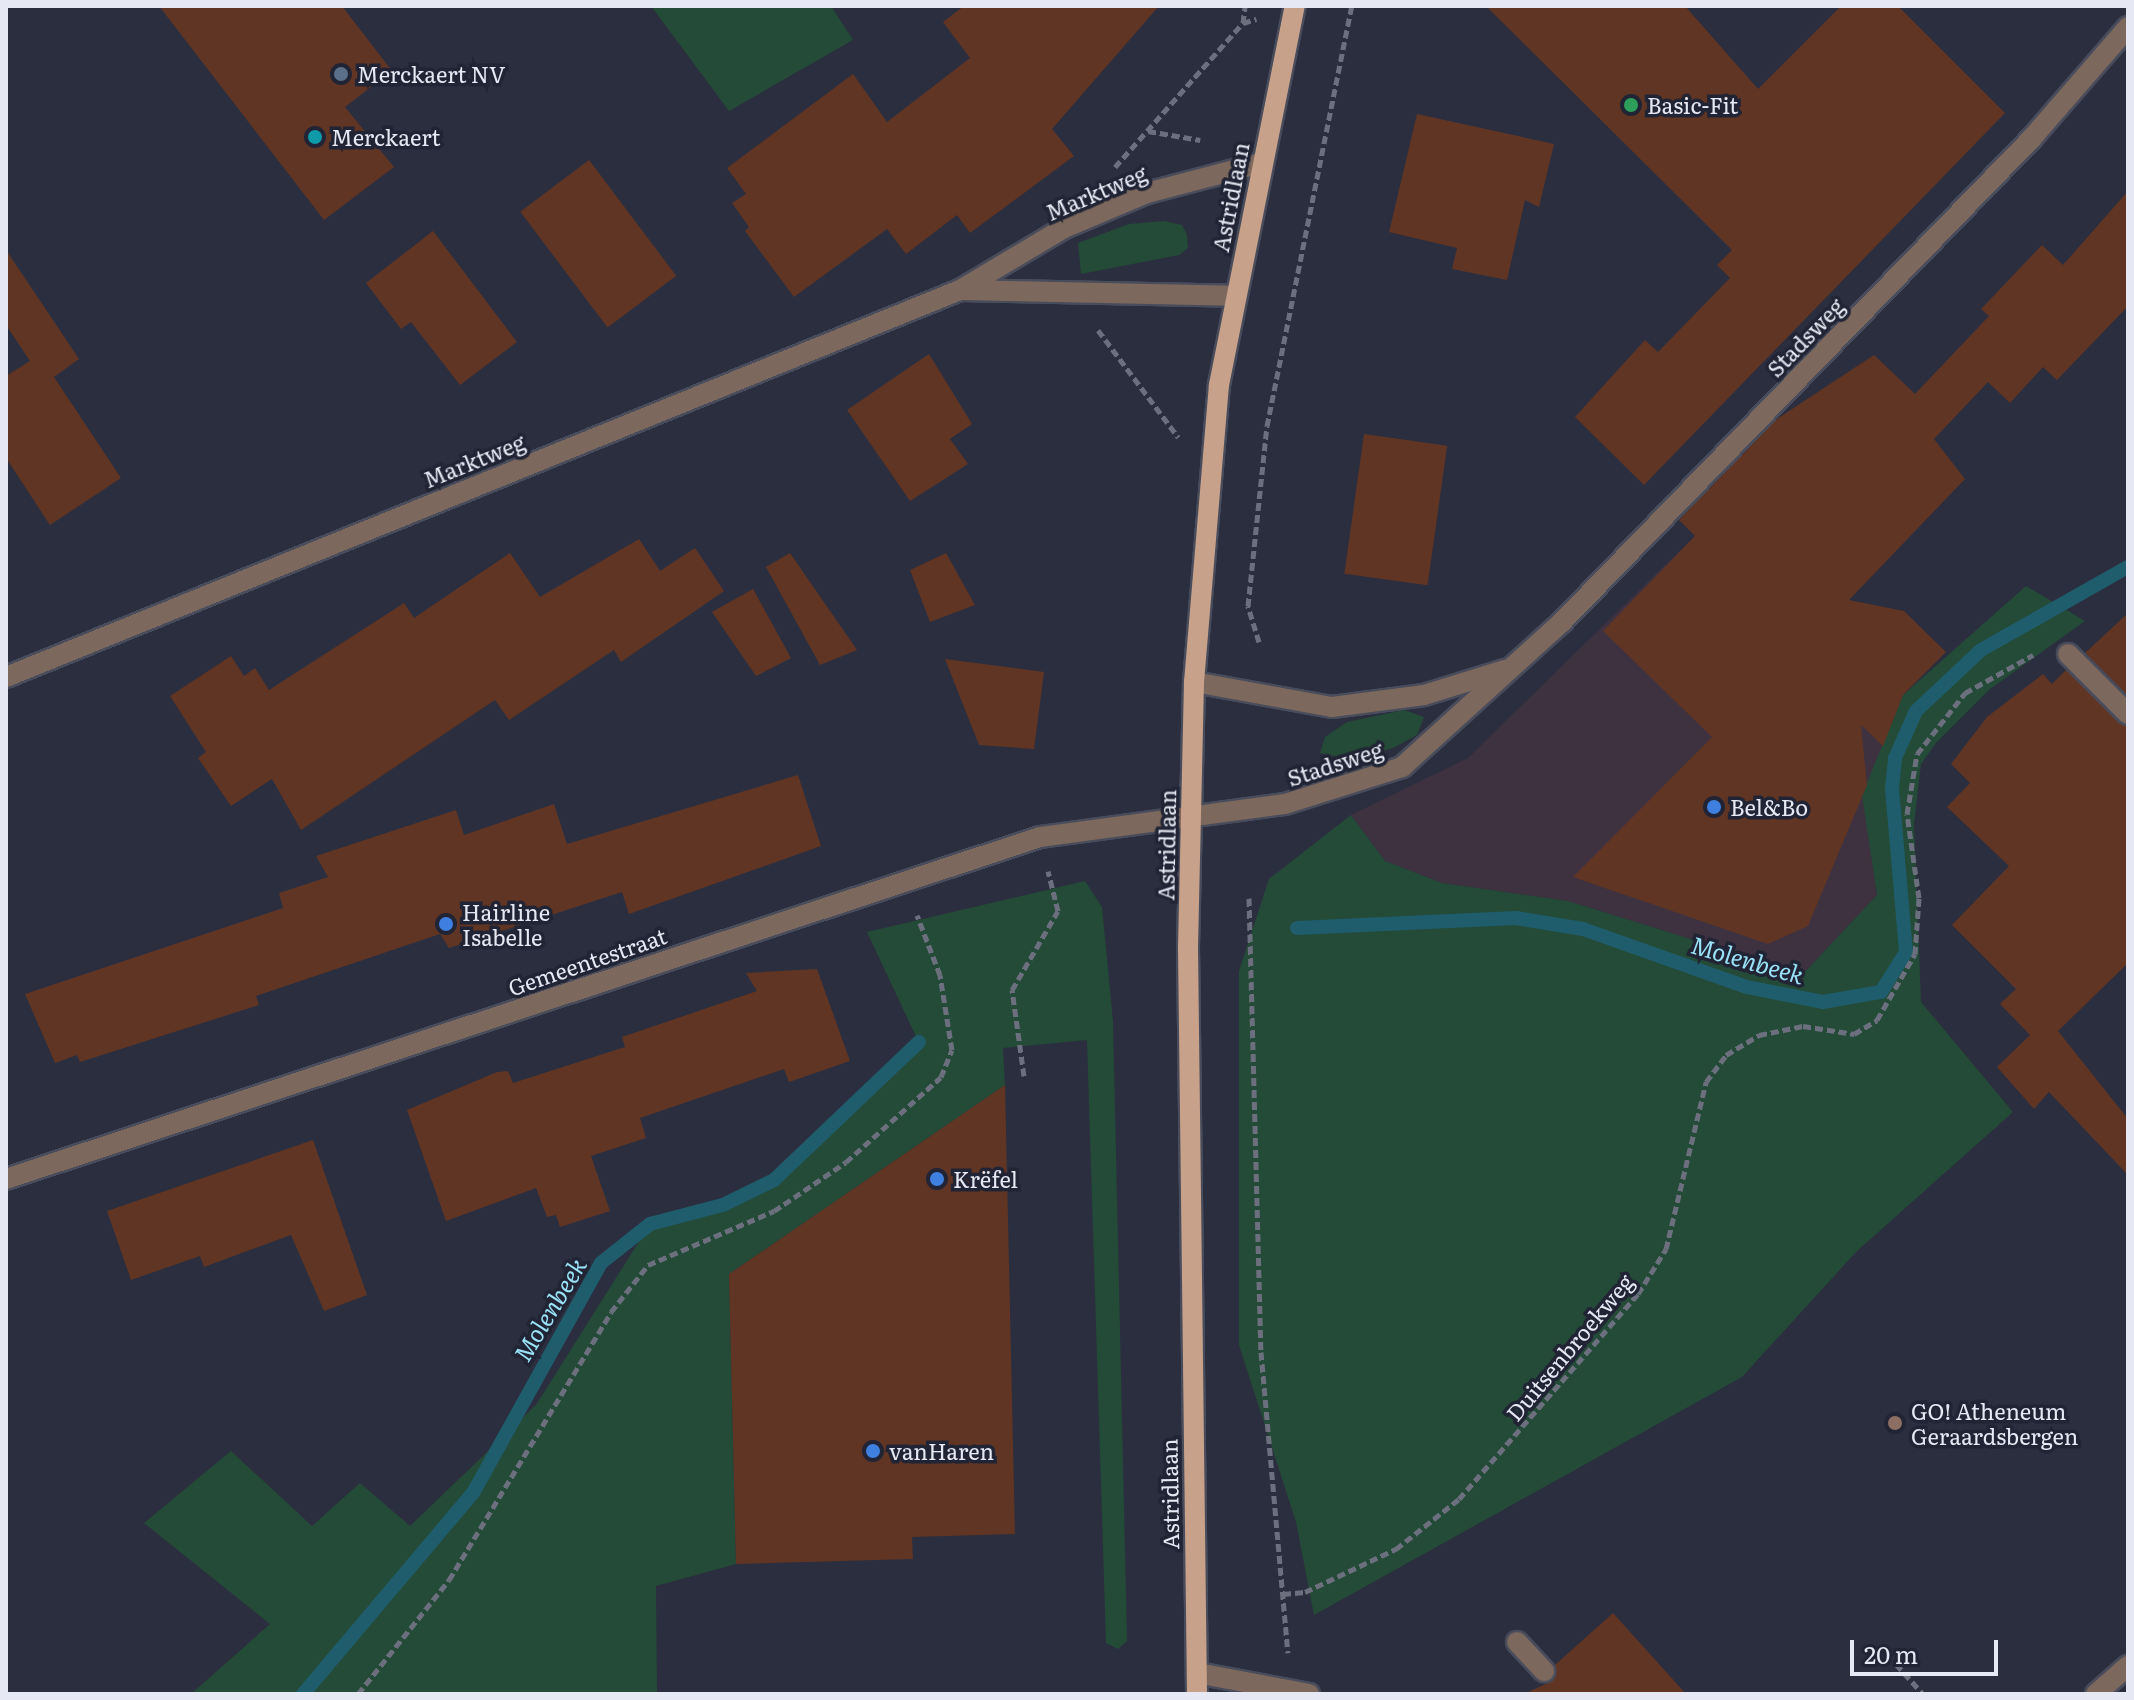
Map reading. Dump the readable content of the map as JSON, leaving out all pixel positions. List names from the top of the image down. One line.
{"streets":{"main road":["Astridlaan"],"street":["Marktweg","Stadsweg","Gemeentestraat"],"path":["Duitsenbroekweg"]},"crossings":[["Marktweg","Astridlaan"],["Astridlaan","Stadsweg"],["Astridlaan","Gemeentestraat"],["Stadsweg","Gemeentestraat"]],"water":["Molenbeek"],"places":["Merckaert NV","Basic-Fit","Merckaert","Bel&Bo","Hairline Isabelle","Krëfel","GO! Atheneum Geraardsbergen","vanHaren"],"scale_bar":"20 m"}
